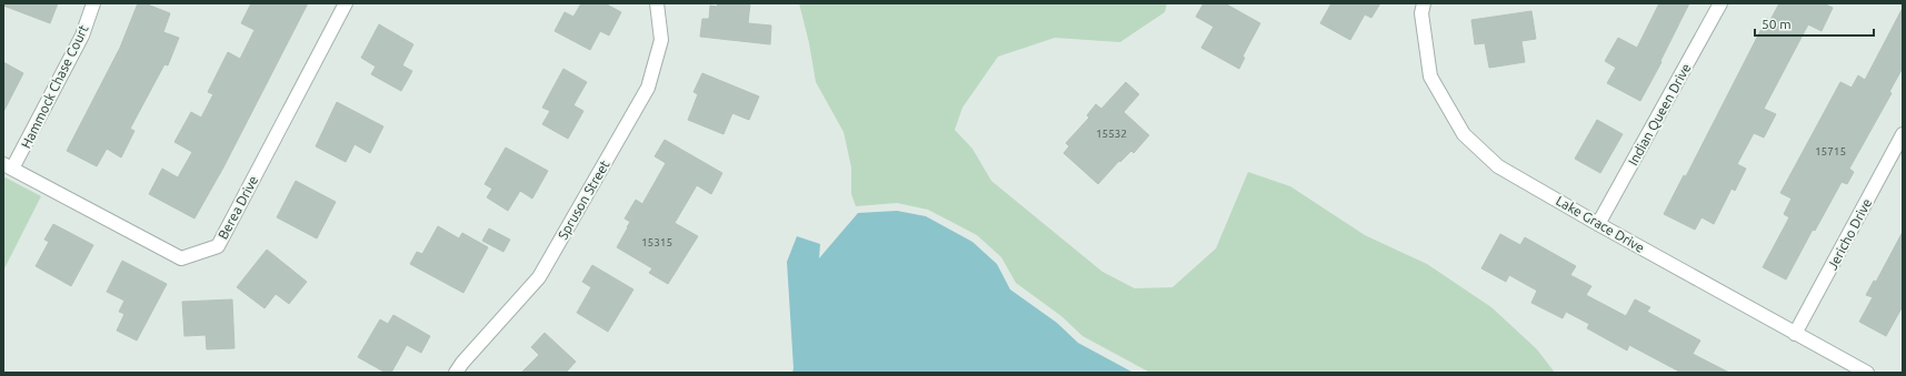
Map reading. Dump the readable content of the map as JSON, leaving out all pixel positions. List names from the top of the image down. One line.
{"streets":{"street":["Hammock Chase Court","Indian Queen Drive","Spruson Street","Berea Drive","Lake Grace Drive","Jericho Drive"]},"crossings":[["Hammock Chase Court","Berea Drive"],["Indian Queen Drive","Lake Grace Drive"],["Lake Grace Drive","Jericho Drive"]],"house_numbers":["15532","15715","15315"],"scale_bar":"50 m"}
